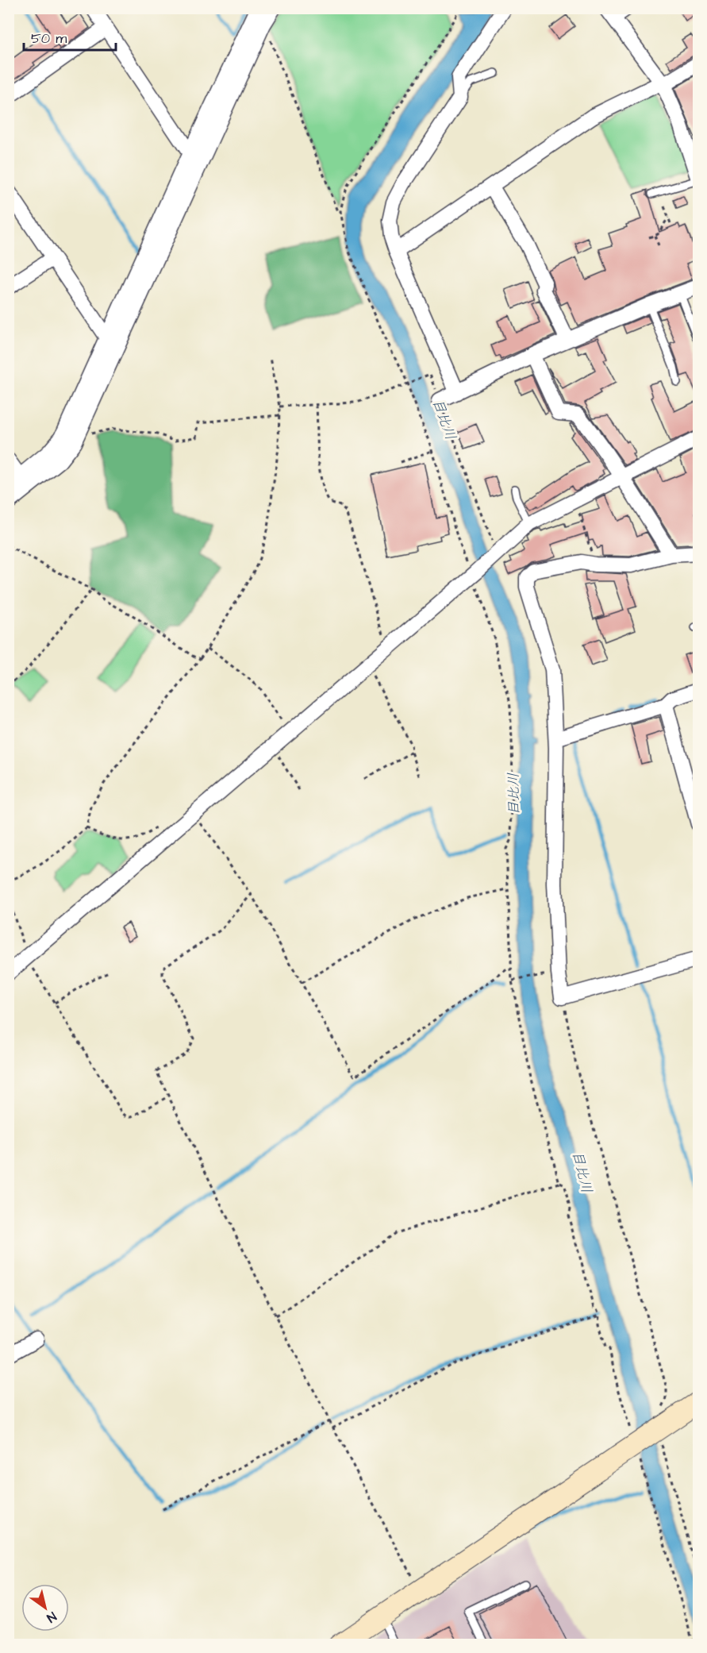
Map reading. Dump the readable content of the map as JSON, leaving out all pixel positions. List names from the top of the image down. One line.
{"water":["目比川"],"scale_bar":"50 m","north":"bottom right"}
